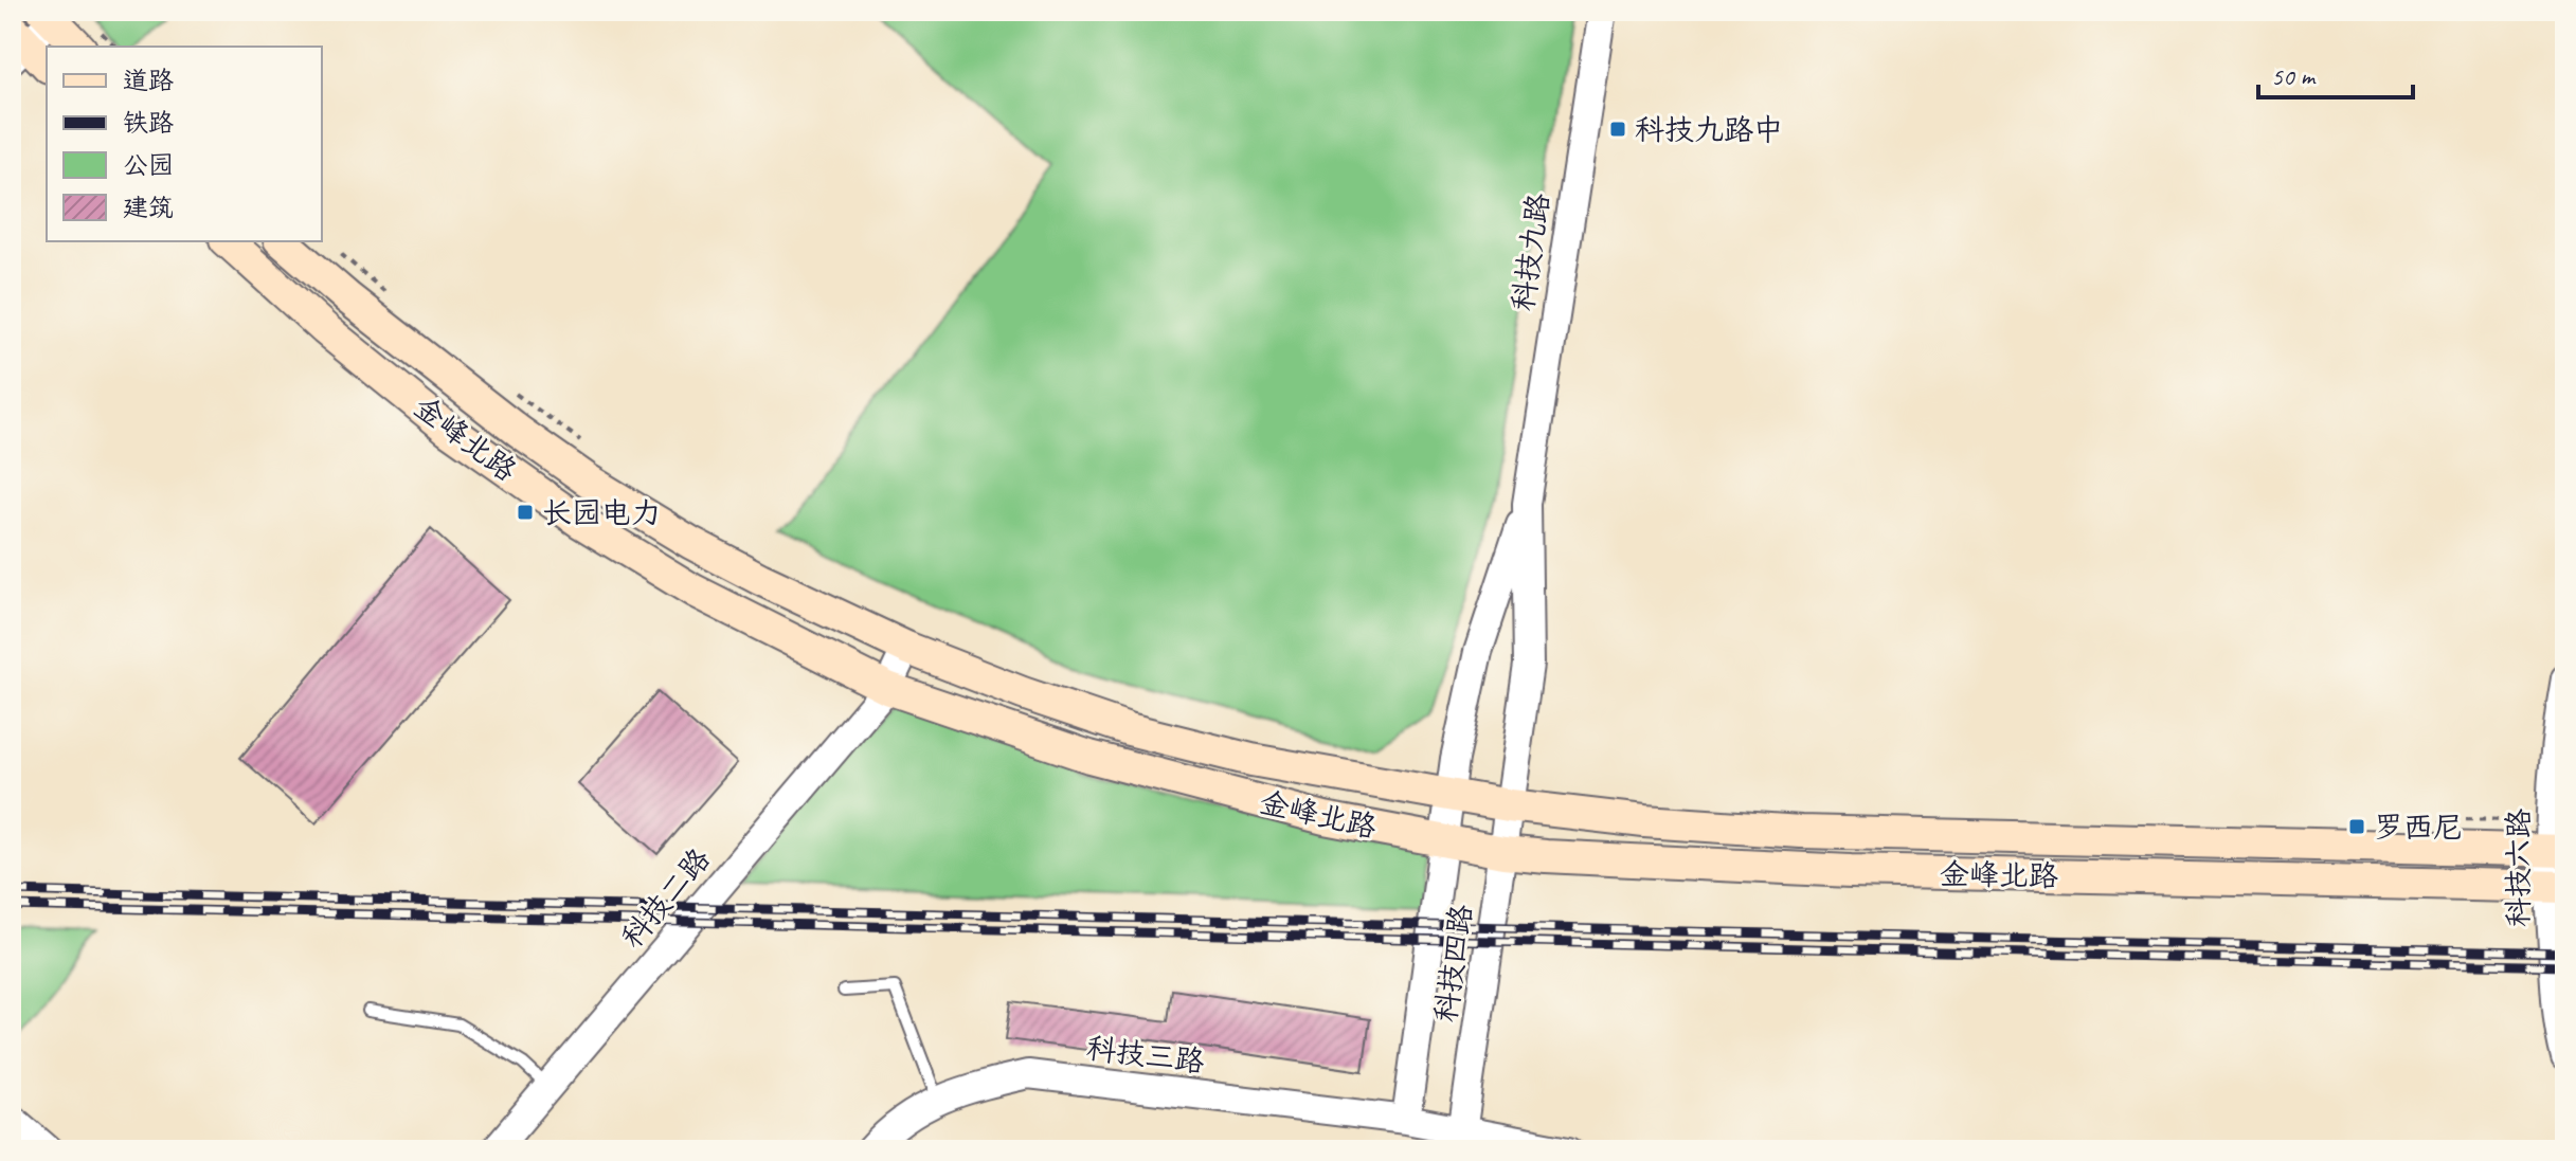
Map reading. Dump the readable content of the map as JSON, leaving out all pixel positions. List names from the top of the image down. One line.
{"streets":{"main road":["金峰北路"],"street":["科技九路","科技六路","科技二路","科技四路","科技三路"]},"crossings":[["科技九路","金峰北路"],["科技九路","科技四路"],["金峰北路","科技六路"],["金峰北路","科技二路"],["金峰北路","科技四路"],["科技四路","科技三路"]],"places":{"transit":["科技九路中","长园电力","罗西尼"]},"legend":["道路","铁路","公园","建筑"],"scale_bar":"50 m"}
